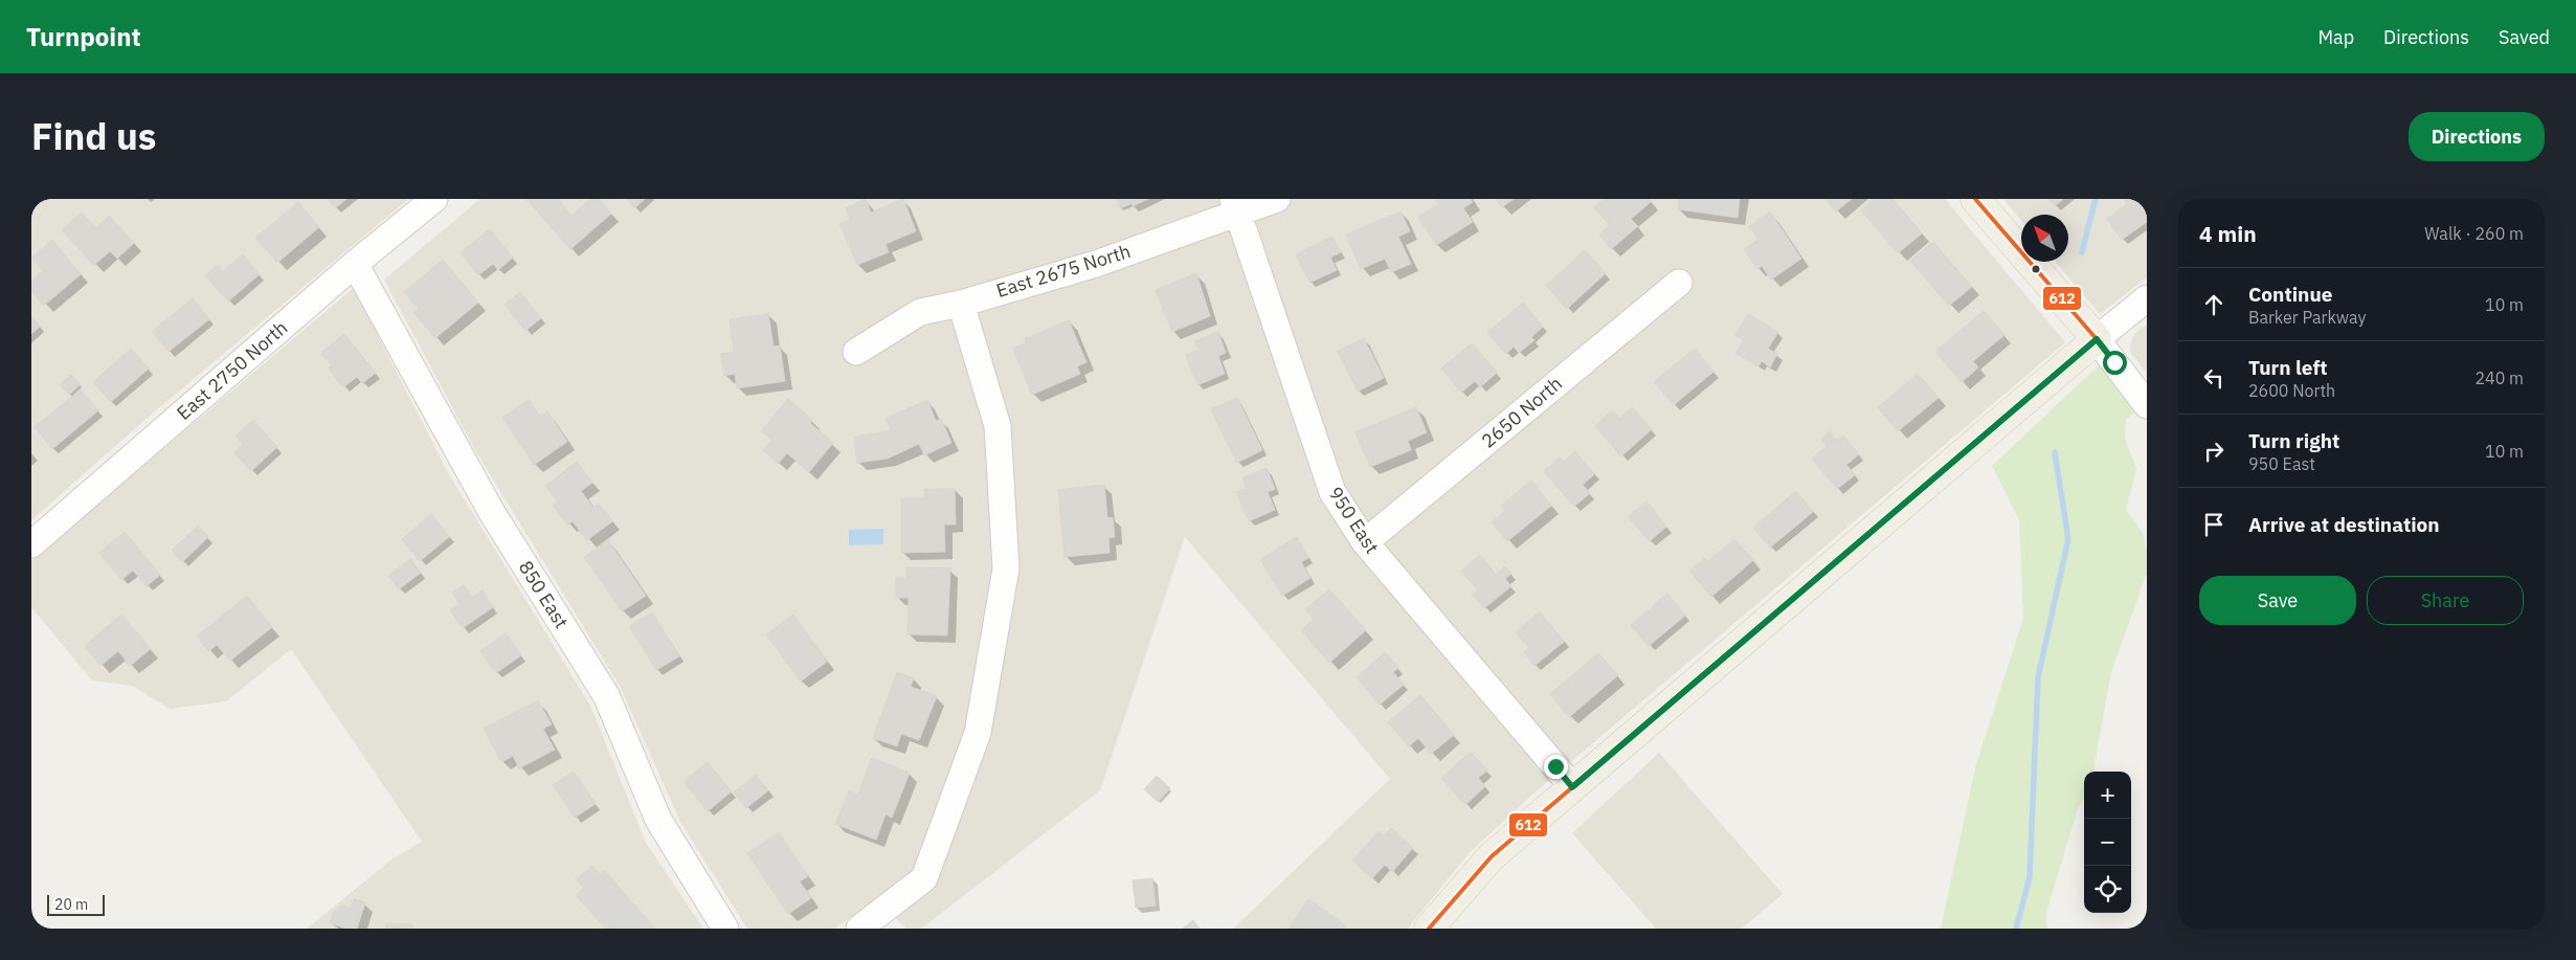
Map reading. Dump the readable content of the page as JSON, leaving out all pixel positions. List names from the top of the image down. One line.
{"streets":{"street":["East 2675 North","East 2750 North","2650 North","950 East","850 East"]},"crossings":[["East 2675 North","950 East"],["East 2750 North","850 East"],["2650 North","950 East"]],"lines":["transit line 612"],"scale_bar":"20 m","north":"top left","page":{"header":"Turnpoint","nav":["Map","Directions","Saved"],"title":"Find us","buttons":["Directions",["Save","Share"]],"heading":["4 min","Walk · 260 m"],"list":[["Continue","Barker Parkway","10 m"],["Turn left","2600 North","240 m"],["Turn right","950 East","10 m"],"Arrive at destination"],"map_buttons":["+","−"],"scale":"20 m"}}
